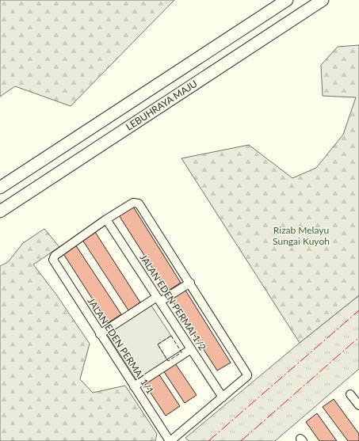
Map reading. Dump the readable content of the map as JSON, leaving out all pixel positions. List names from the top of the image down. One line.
{"streets":{"highway":["LEBUHRAYA MAJU"],"street":["JALAN EDEN PERMAI 1/2","JALAN EDEN PERMAI 1/1"]},"crossings":[["JALAN EDEN PERMAI 1/2","JALAN EDEN PERMAI 1/1"]],"parks":["Rizab Melayu Sungai Kuyoh"]}
